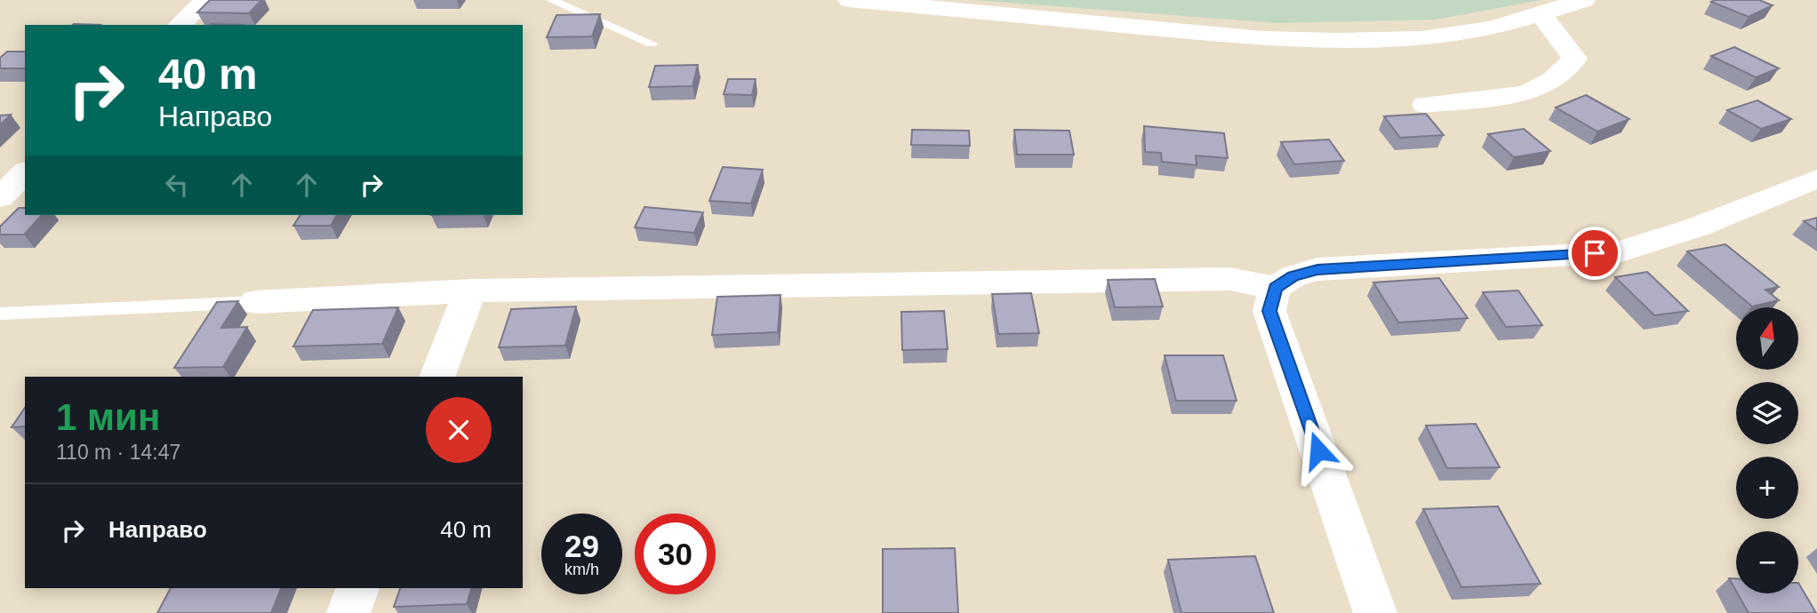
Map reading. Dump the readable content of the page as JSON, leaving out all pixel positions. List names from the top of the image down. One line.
{"north":"top","page":{"turn":["40 m","Направо"],"map_buttons":["+","−"],"heading":["1 мин","110 m · 14:47"],"list":[{"name":"Направо","value":"40 m"}],"speed":"29 km/h","limit":"30"}}
